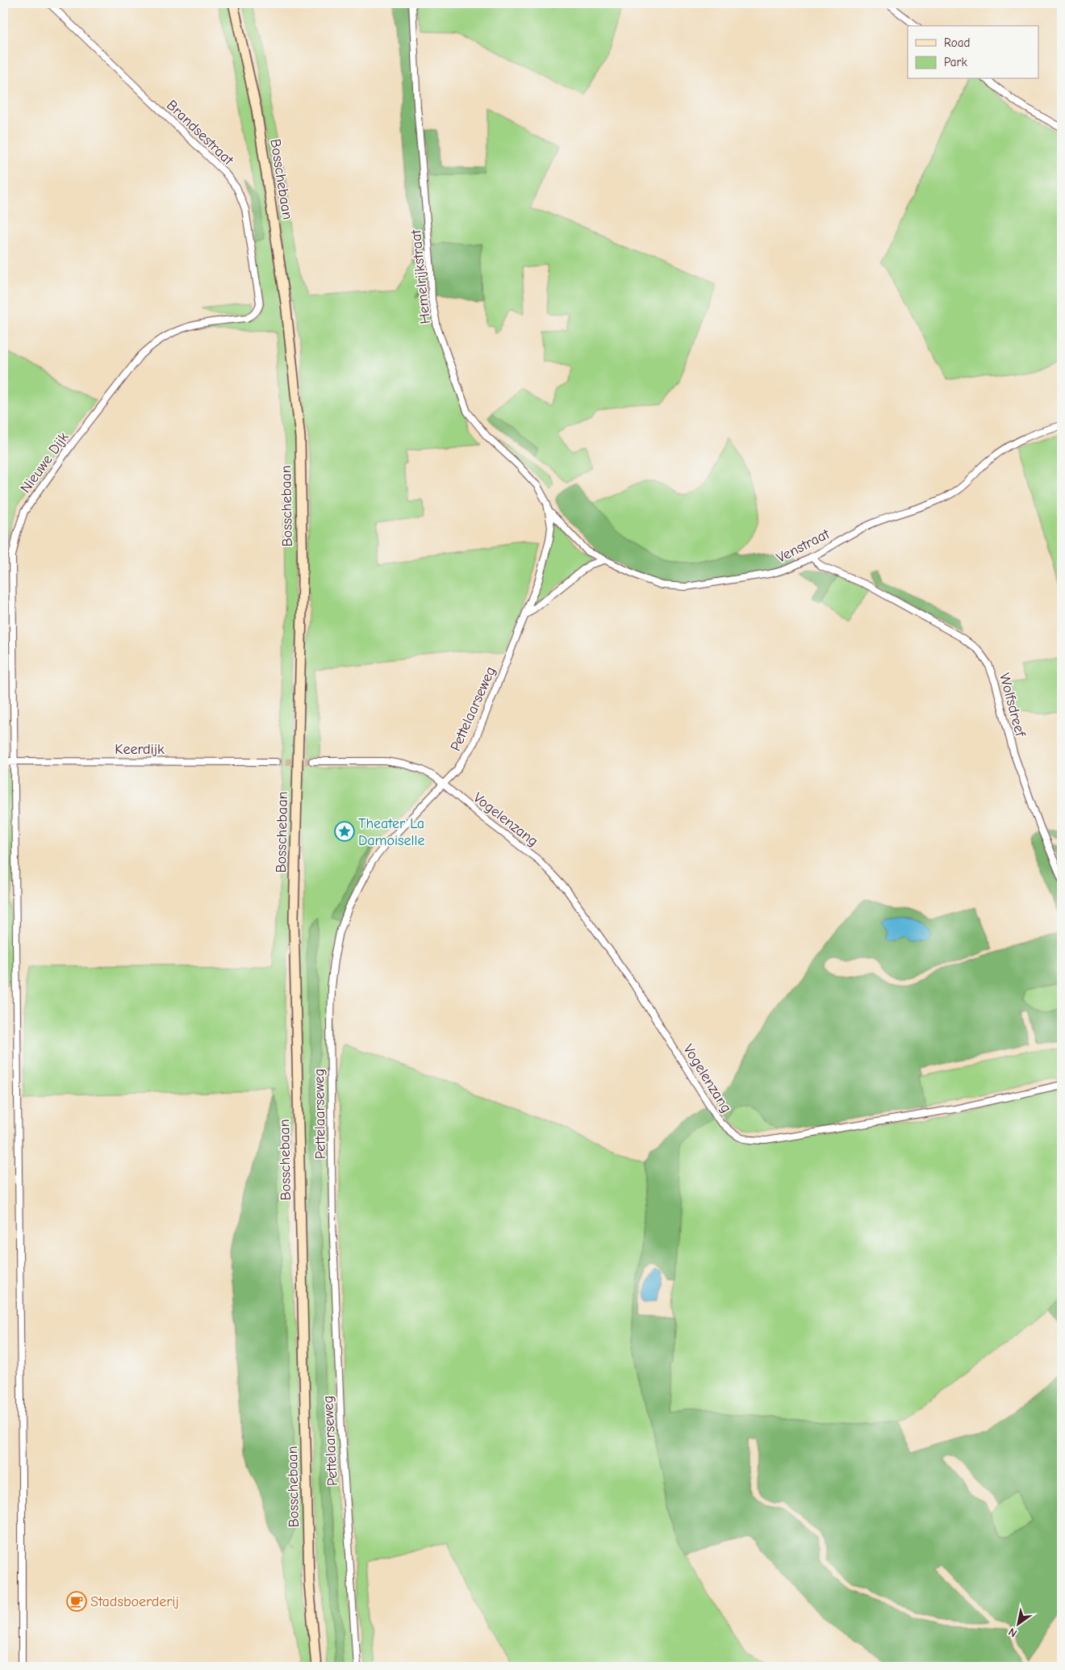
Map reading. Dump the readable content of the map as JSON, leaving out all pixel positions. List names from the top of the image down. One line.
{"streets":{"main road":["Bosschebaan"],"street":["Brandsestraat","Hemelrijkstraat","Nieuwe Dijk","Venstraat","Wolfsdreef","Pettelaarseweg","Keerdijk","Vogelenzang"]},"crossings":[["Brandsestraat","Nieuwe Dijk"],["Hemelrijkstraat","Venstraat"],["Hemelrijkstraat","Pettelaarseweg"],["Nieuwe Dijk","Keerdijk"],["Venstraat","Wolfsdreef"],["Venstraat","Pettelaarseweg"],["Pettelaarseweg","Vogelenzang"]],"places":{"place":["Theater La Damoiselle"],"cafe":["Stadsboerderij"]},"legend":["Road","Park"],"north":"bottom left"}
